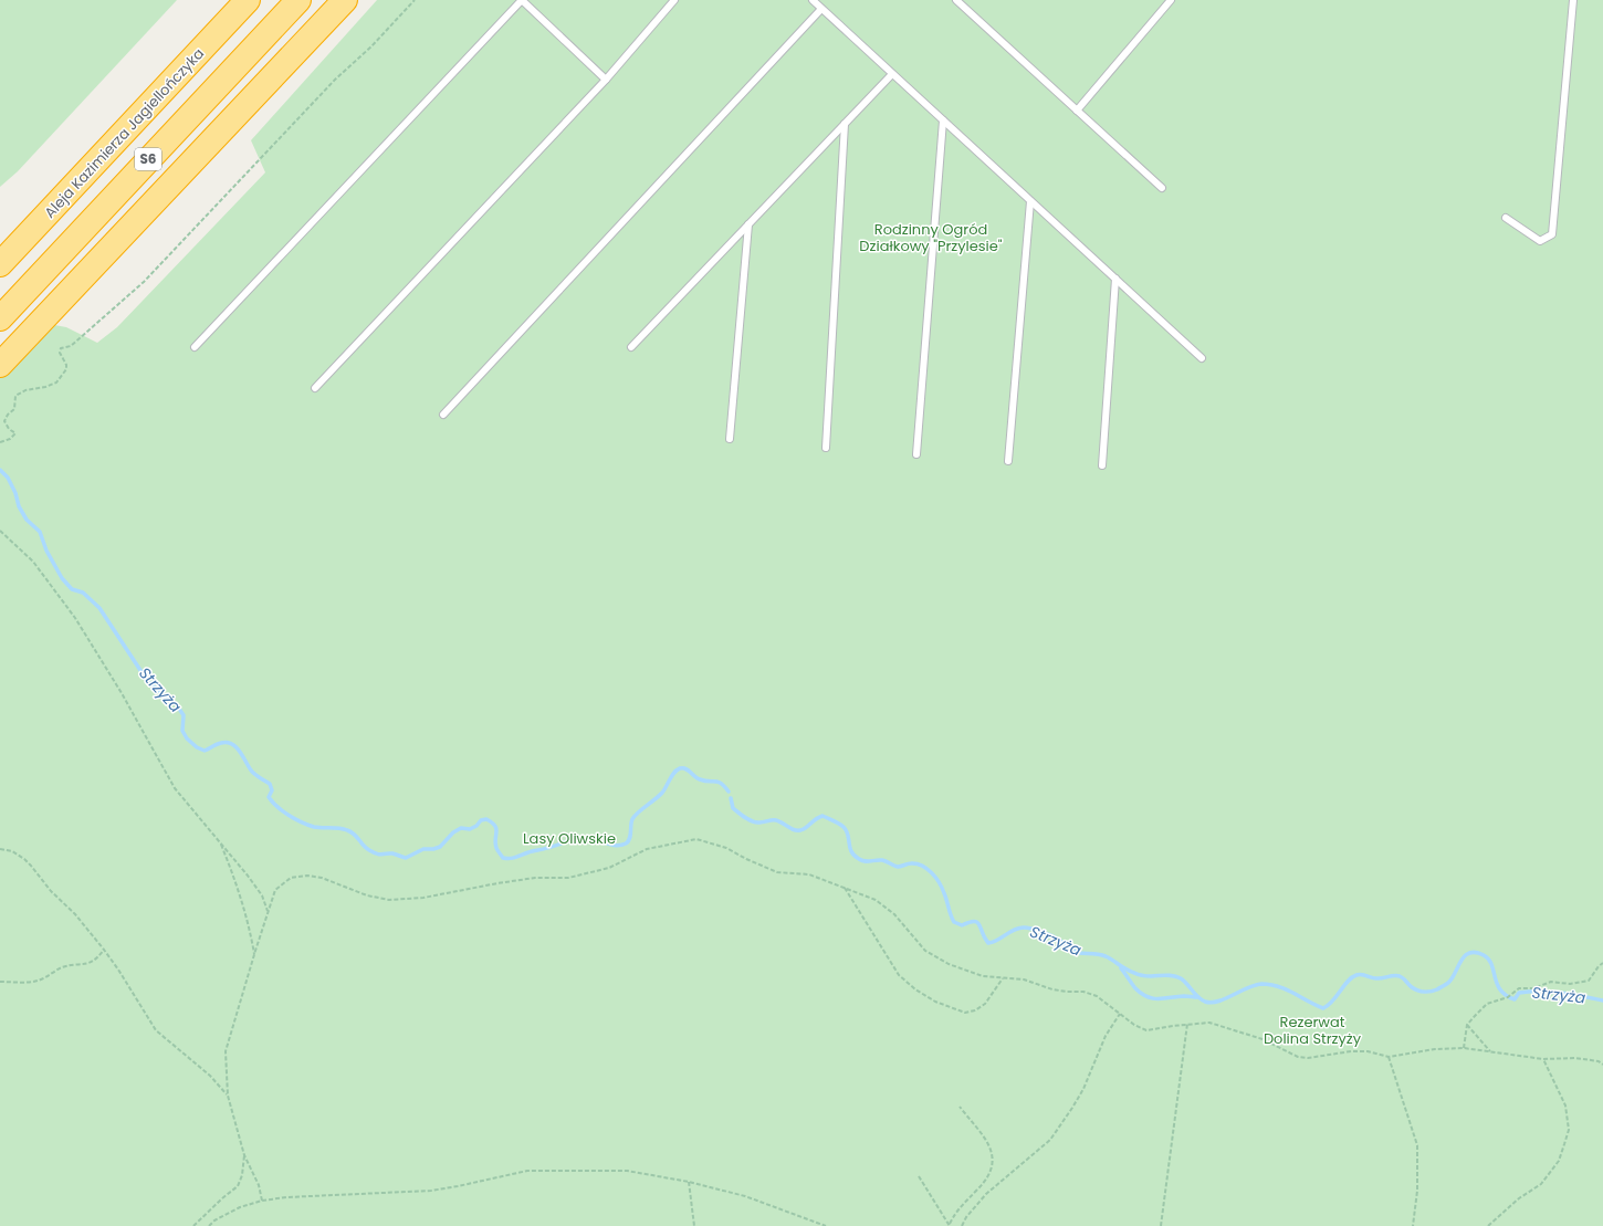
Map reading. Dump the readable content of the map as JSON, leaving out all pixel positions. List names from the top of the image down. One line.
{"streets":{"highway":["Aleja Kazimierza Jagiellończyka","S6"]},"water":["Strzyża"],"parks":["Rodzinny Ogród Działkowy \"Przylesie\"","Lasy Oliwskie","Rezerwat Dolina Strzyży"]}
